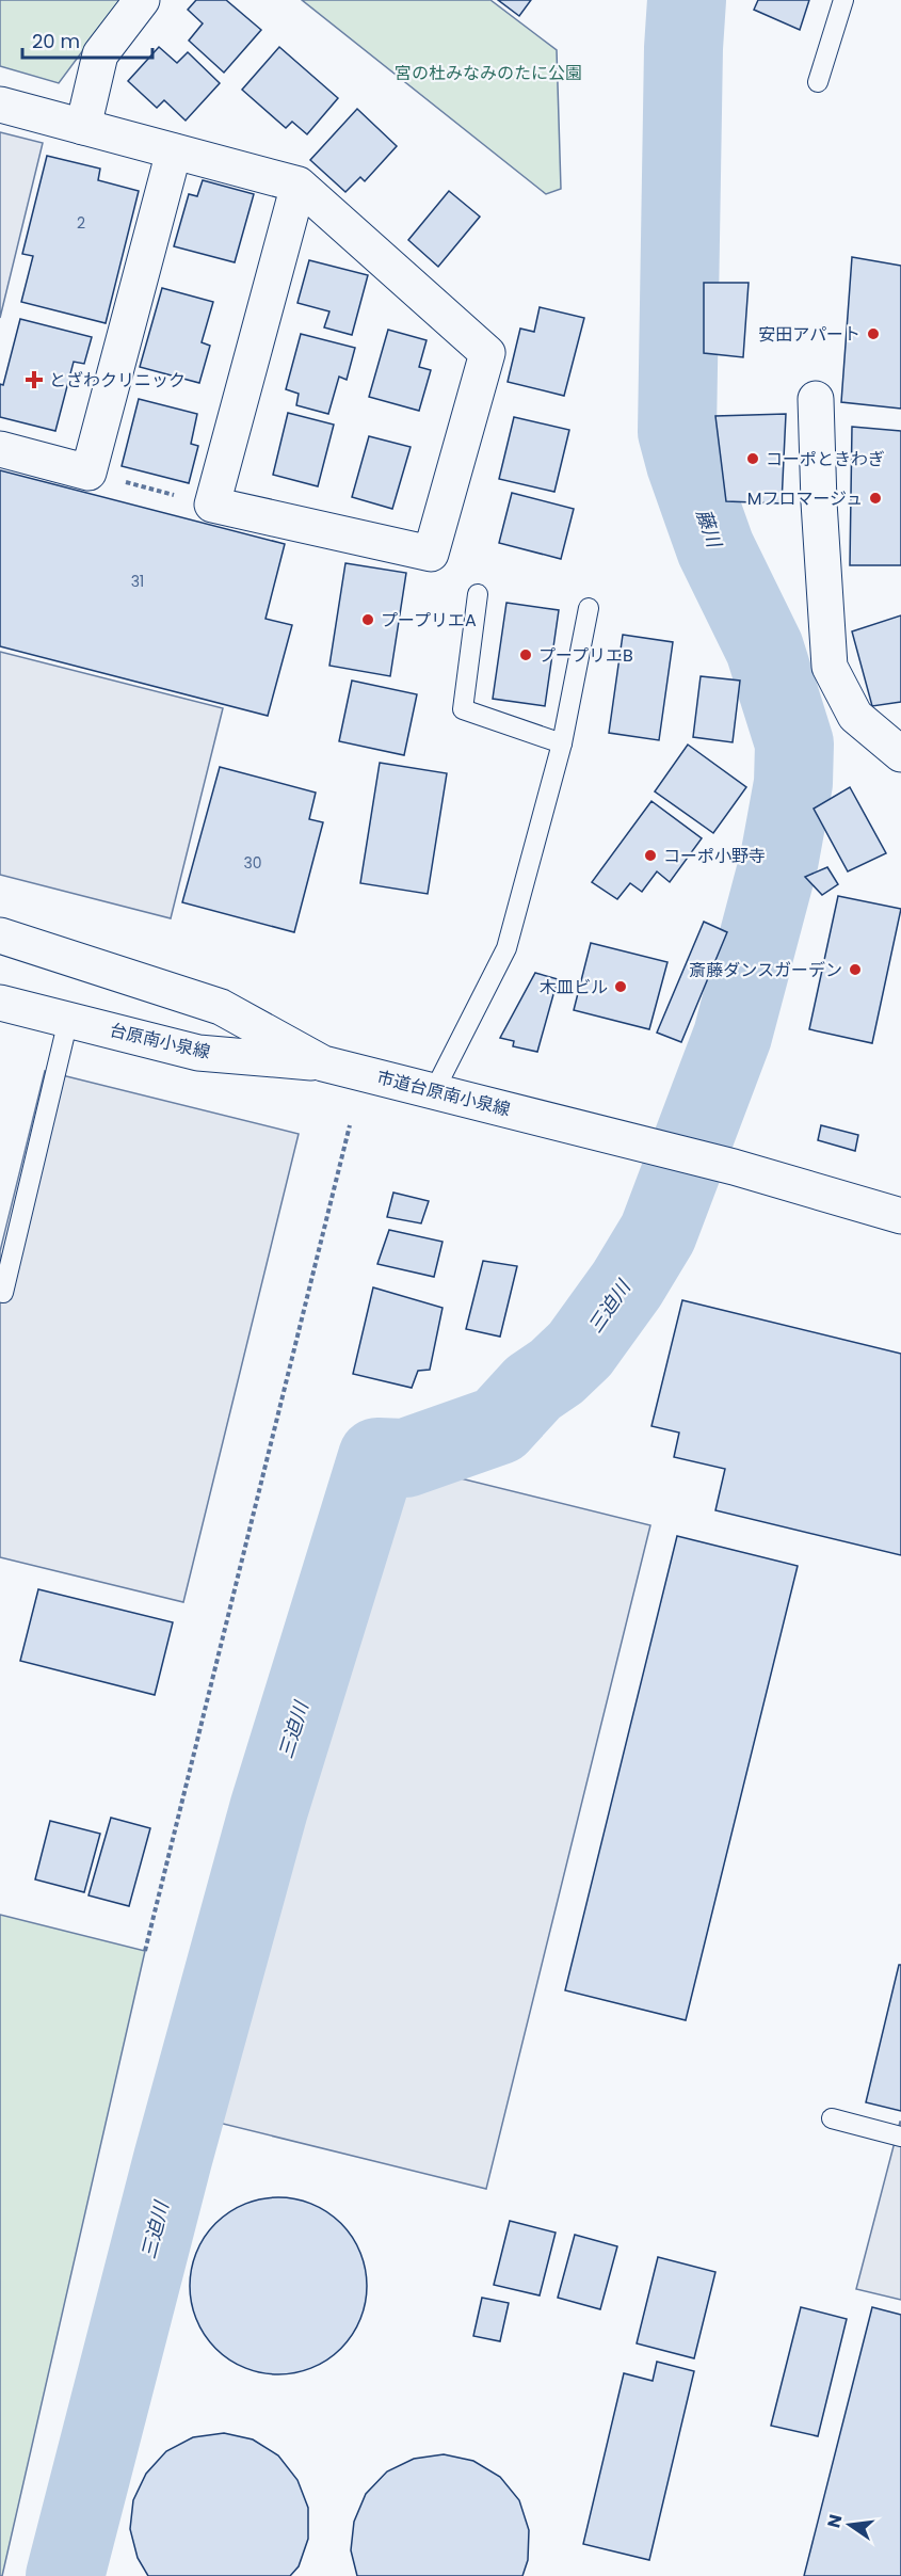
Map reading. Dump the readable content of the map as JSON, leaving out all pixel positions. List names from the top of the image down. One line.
{"streets":{"street":["台原南小泉線","市道台原南小泉線"]},"crossings":[["台原南小泉線","市道台原南小泉線"]],"water":["藤川","三迫川"],"parks":["宮の杜みなみのたに公園"],"places":{"other":["安田アパート","コーポときわぎ","Mフロマージュ","プープリエA","プープリエB","コーポ小野寺","斎藤ダンスガーデン","木皿ビル"],"health":["とざわクリニック"]},"house_numbers":["2","31","30"],"scale_bar":"20 m","north":"left"}
